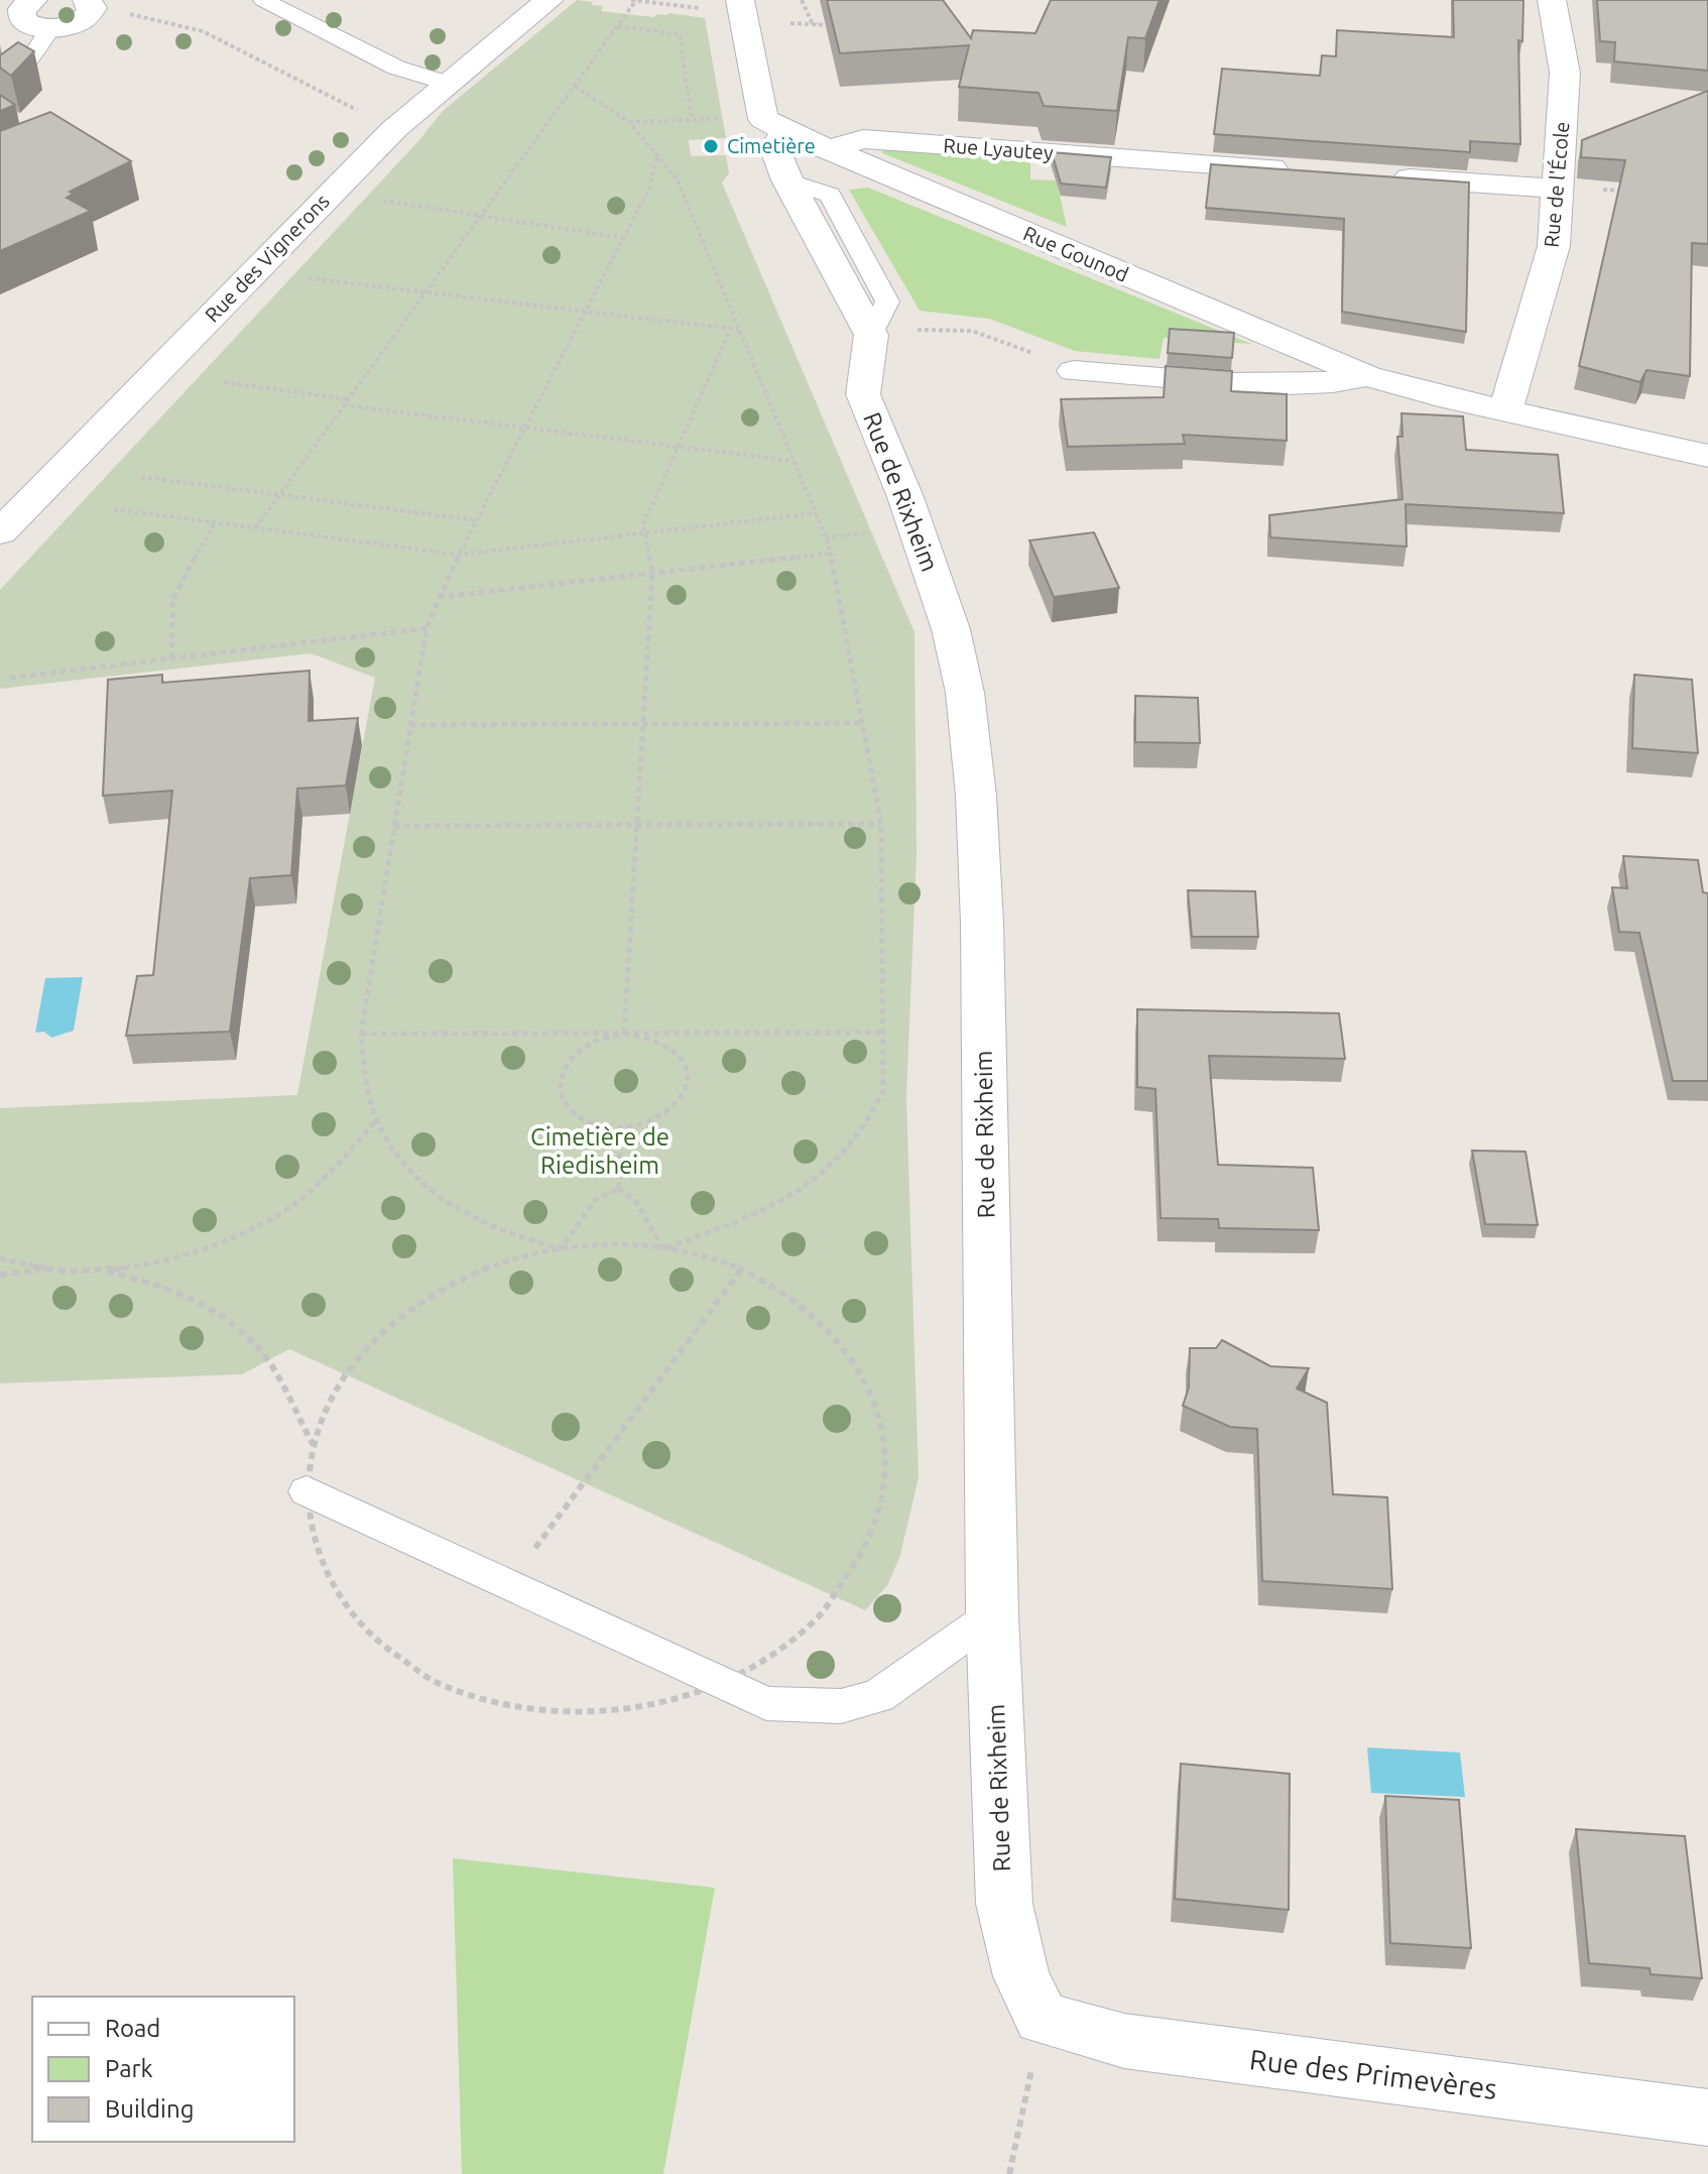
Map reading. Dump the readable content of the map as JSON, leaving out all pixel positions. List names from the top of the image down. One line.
{"streets":{"street":["Rue Lyautey","Rue de l'École","Rue Gounod","Rue des Vignerons","Rue de Rixheim","Rue des Primevères"]},"crossings":[["Rue Lyautey","Rue Gounod"],["Rue de l'École","Rue Gounod"],["Rue de Rixheim","Rue des Primevères"]],"parks":["Cimetière de Riedisheim"],"places":["Cimetière"],"legend":["Road","Park","Building"]}
